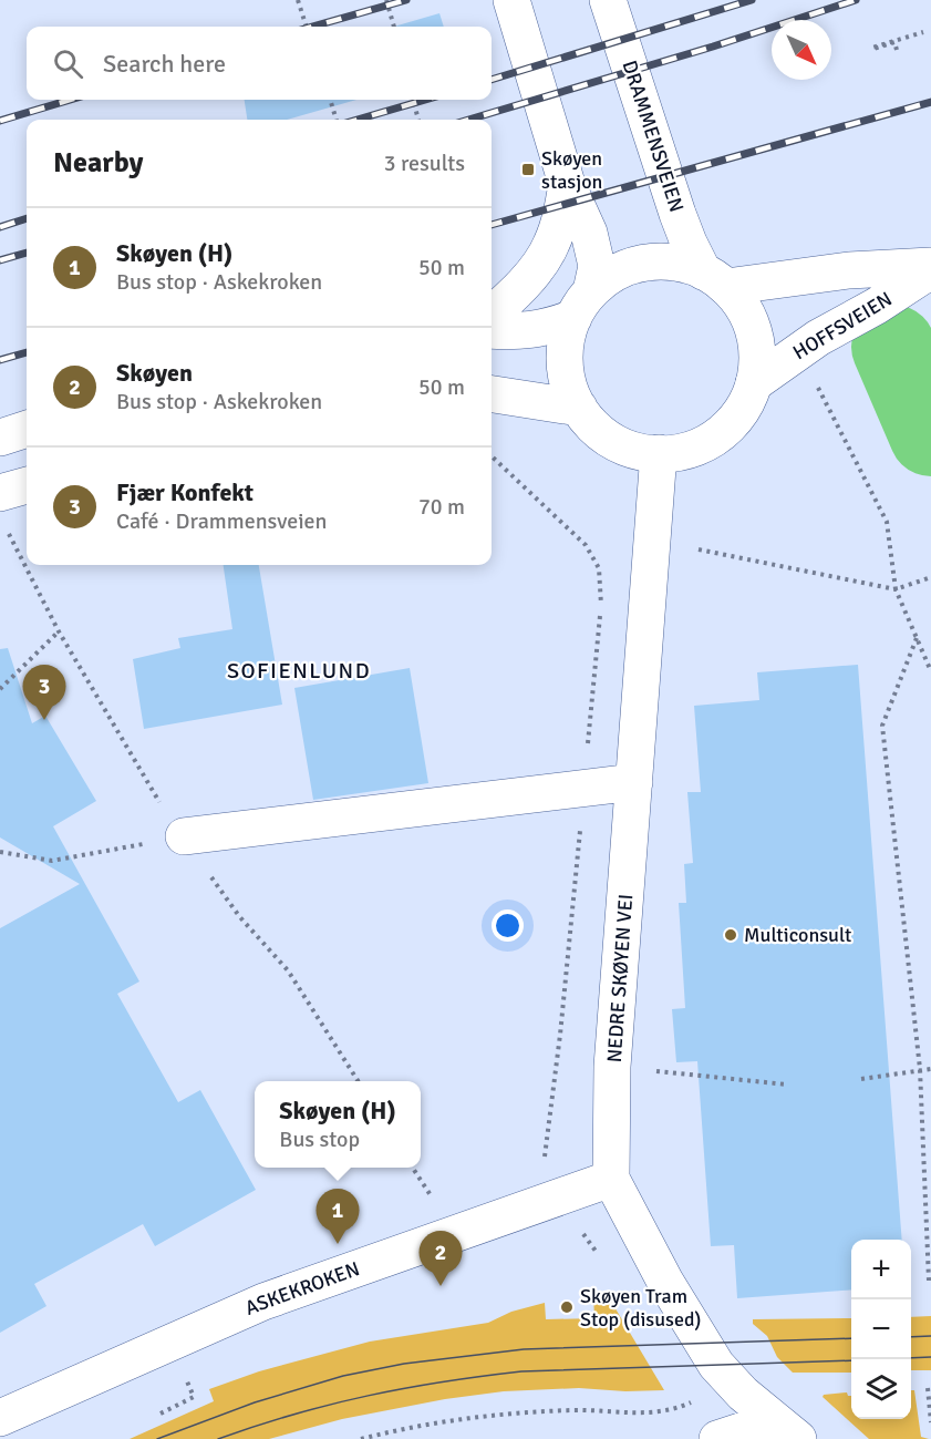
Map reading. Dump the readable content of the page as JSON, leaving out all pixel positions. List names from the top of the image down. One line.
{"streets":{"street":["DRAMMENSVEIEN","HOFFSVEIEN","NEDRE SKØYEN VEI","ASKEKROKEN"]},"crossings":[["DRAMMENSVEIEN","HOFFSVEIEN"],["DRAMMENSVEIEN","NEDRE SKØYEN VEI"],["HOFFSVEIEN","NEDRE SKØYEN VEI"],["NEDRE SKØYEN VEI","ASKEKROKEN"]],"districts":["SOFIENLUND"],"places":{"transit":["Skøyen stasjon"],"other":["Multiconsult","Skøyen Tram Stop (disused)"]},"north":"bottom right","page":{"search":"Search here","heading":["Nearby","3 results"],"list":[{"mark":"1","name":"Skøyen (H)","note":"Bus stop · Askekroken","value":"50 m"},{"mark":"2","name":"Skøyen","note":"Bus stop · Askekroken","value":"50 m"},{"mark":"3","name":"Fjær Konfekt","note":"Café · Drammensveien","value":"70 m"}],"pins":["3","1","2"],"popup":["Skøyen (H)","Bus stop"],"map_buttons":["+","−"]}}
